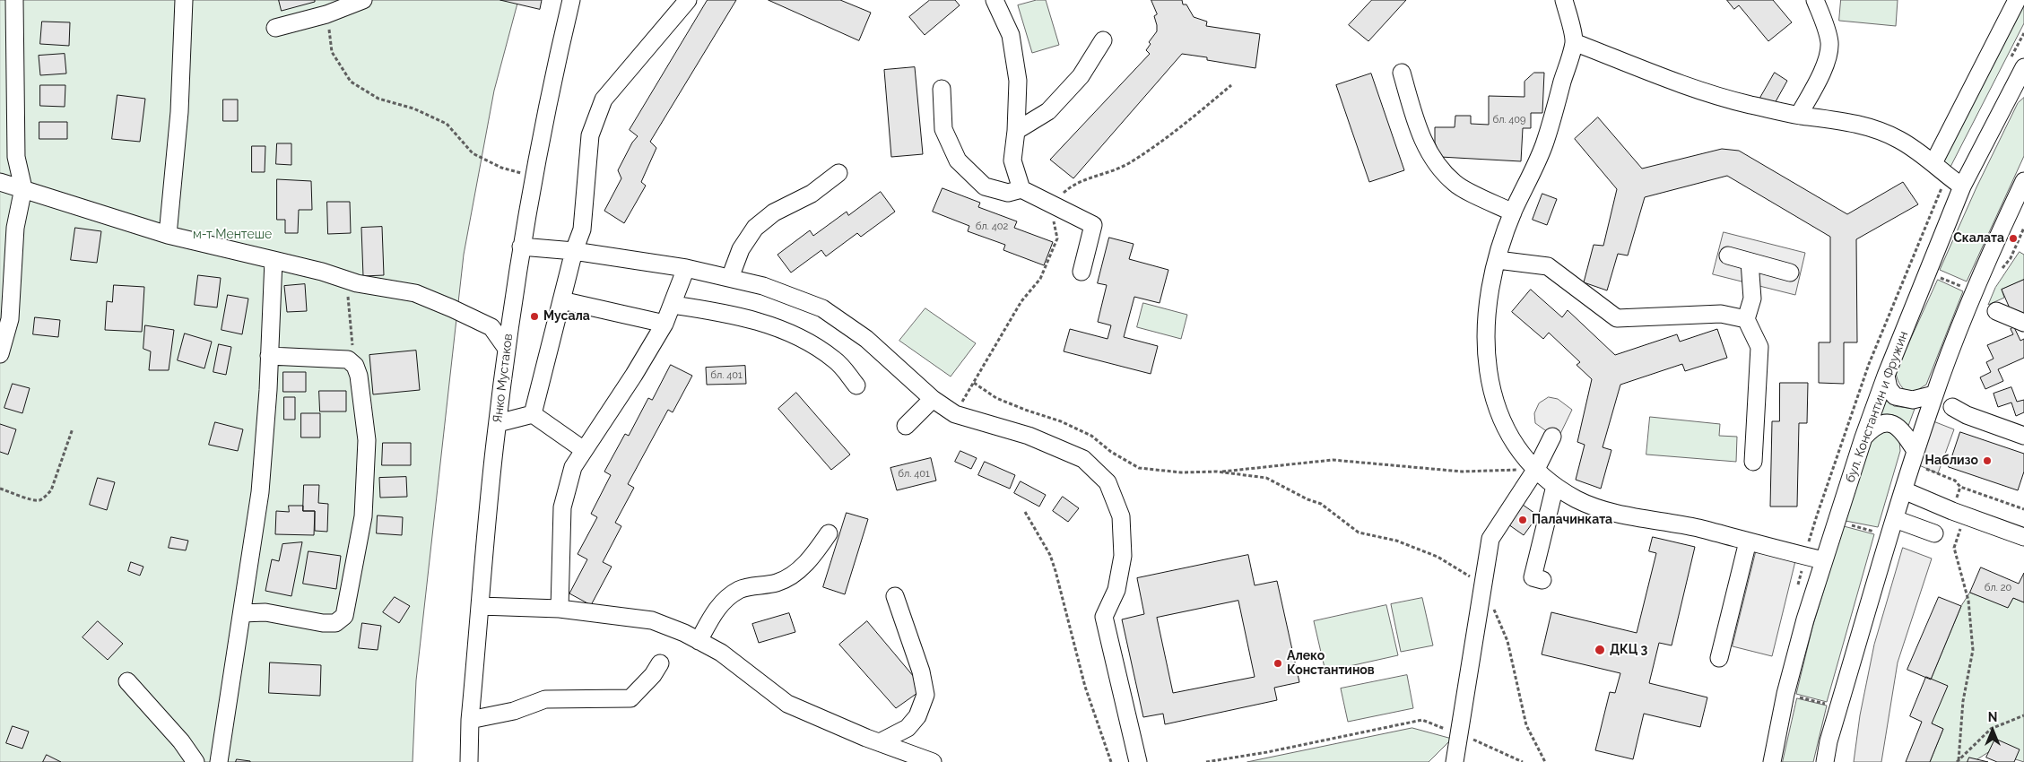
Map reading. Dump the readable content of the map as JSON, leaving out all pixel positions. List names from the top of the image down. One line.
{"streets":{"street":["Янко Мустаков","бул. Константин и Фружин"]},"parks":["м-т Ментeше"],"places":["Скалата","Мусала","Наблизо","Палачинката","ДКЦ 3","Алеко Константинов"],"house_numbers":["бл. 409","бл. 402","бл. 401","бл. 401","бл. 20"],"north":"top"}
